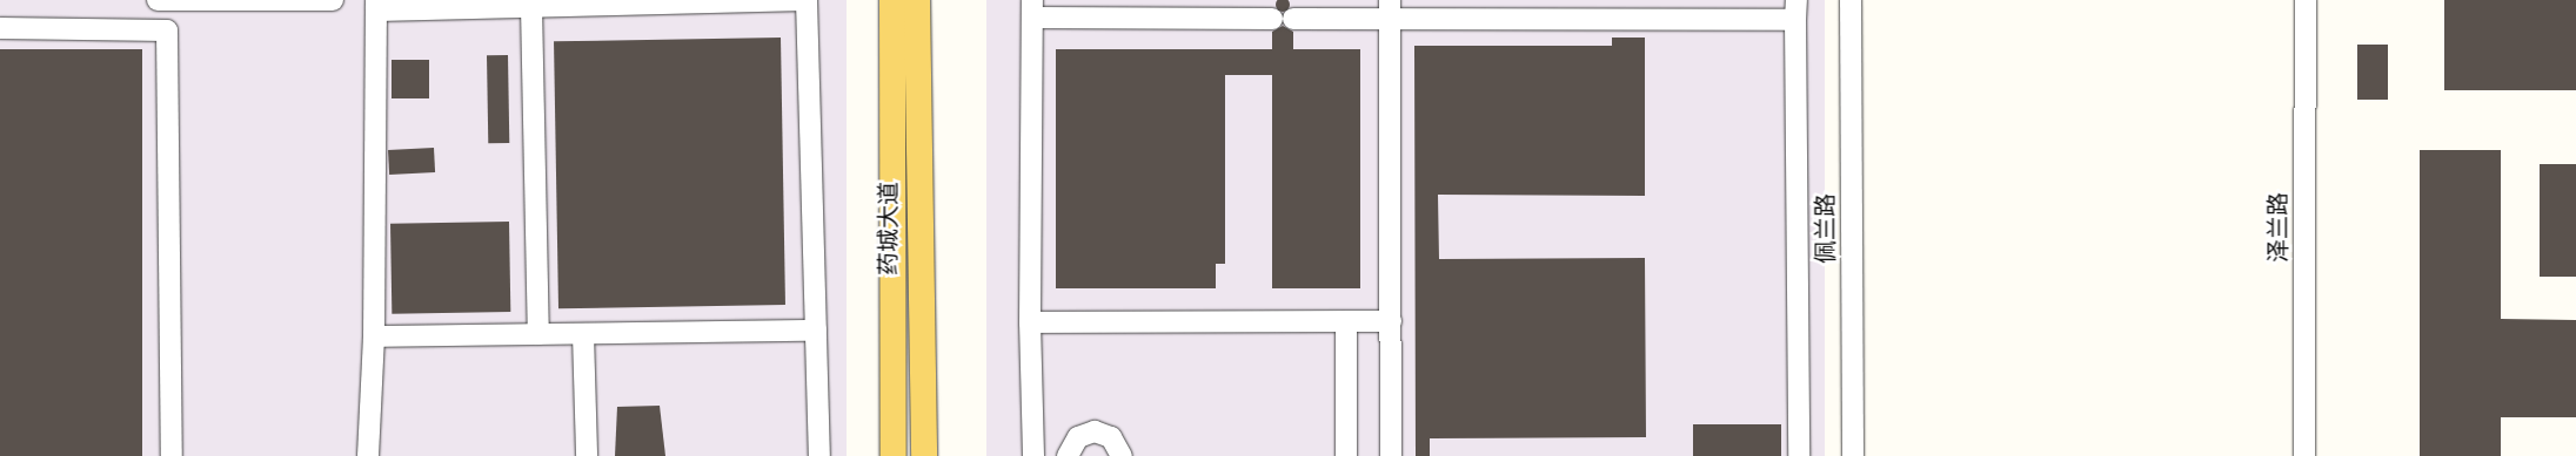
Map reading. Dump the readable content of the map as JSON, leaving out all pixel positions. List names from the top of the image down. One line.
{"streets":{"main road":["药城大道"],"street":["泽兰路","佩兰路"]}}
